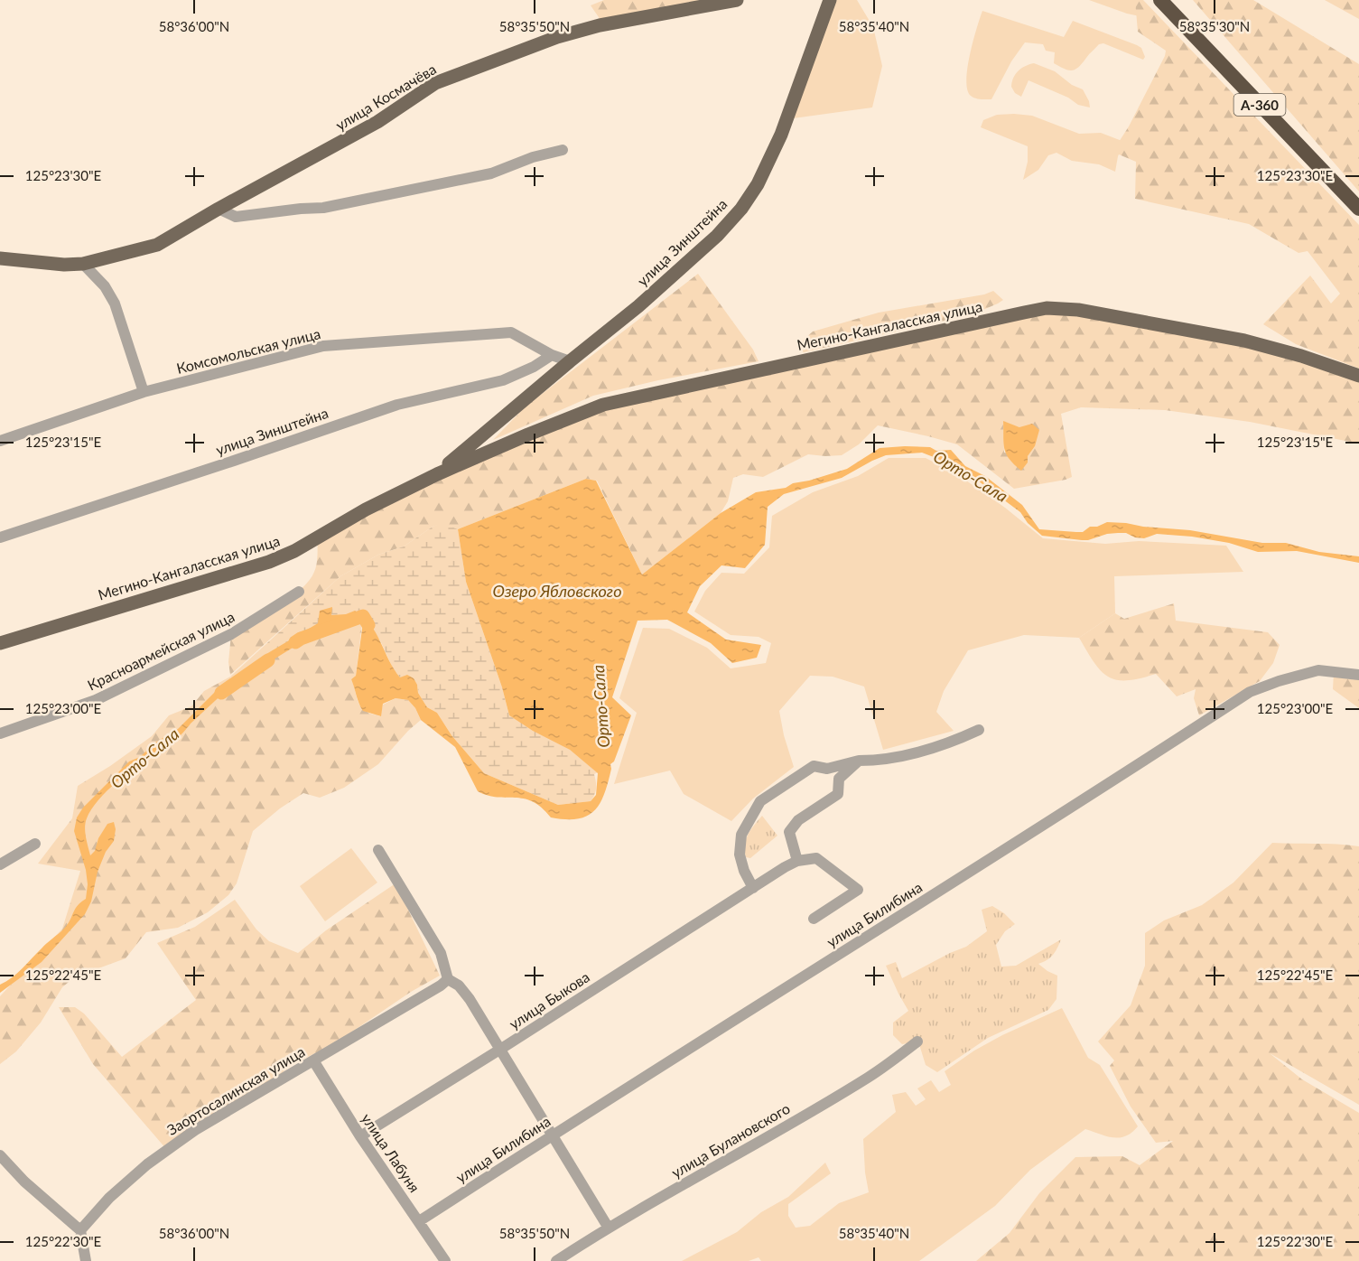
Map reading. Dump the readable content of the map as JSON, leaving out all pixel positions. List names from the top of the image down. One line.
{"streets":{"highway":["А-360"],"main road":["улица Космачёва","улица Зинштейна","Мегино-Кангаласская улица"],"street":["Комсомольская улица","Красноармейская улица","улица Билибина","улица Быкова","Заортосалинская улица","улица Булановского","улица Лабуня"]},"crossings":[["улица Зинштейна","Мегино-Кангаласская улица"],["улица Зинштейна","Комсомольская улица"],["Мегино-Кангаласская улица","Комсомольская улица"],["улица Билибина","улица Лабуня"],["улица Быкова","улица Лабуня"],["Заортосалинская улица","улица Лабуня"]],"water":["Орто-Сала","Озеро Ябловского"],"coordinates":["58°36'00\"N","58°35'50\"N","58°35'40\"N","58°35'30\"N","125°23'30\"E","125°23'15\"E","125°23'00\"E","125°22'45\"E","125°22'30\"E"]}
